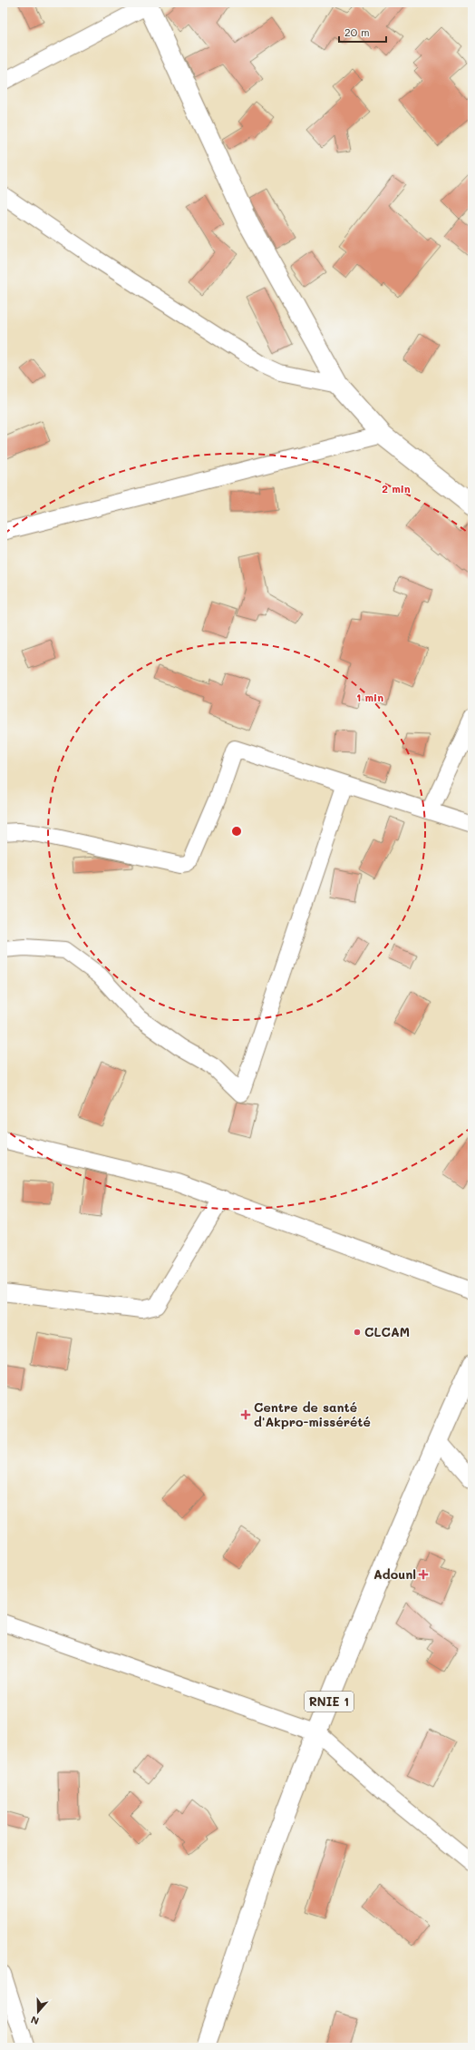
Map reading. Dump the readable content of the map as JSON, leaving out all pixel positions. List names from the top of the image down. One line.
{"streets":{"main road":["RNIE 1"]},"places":{"other":["CLCAM"],"health":["Centre de santé d'Akpro-missérété","Adounl"]},"scale_bar":"20 m","north":"bottom","rings":["2 min","1 min"]}
